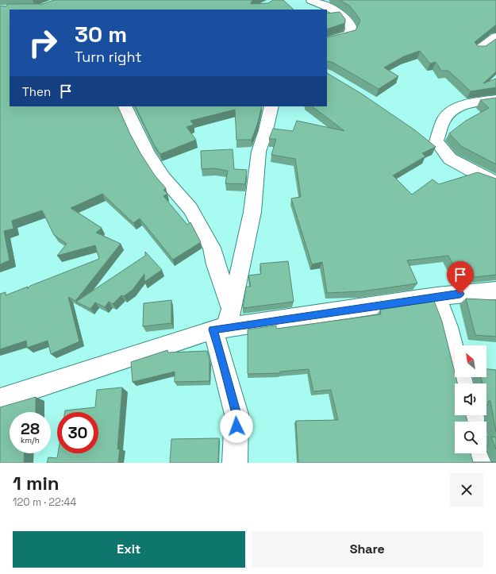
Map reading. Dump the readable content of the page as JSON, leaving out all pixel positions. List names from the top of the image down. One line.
{"north":"top left","page":{"turn":["30 m","Turn right"],"then":"Then","speed":"28 km/h","limit":"30","heading":["1 min","120 m · 22:44"],"buttons":["Exit","Share"]}}
